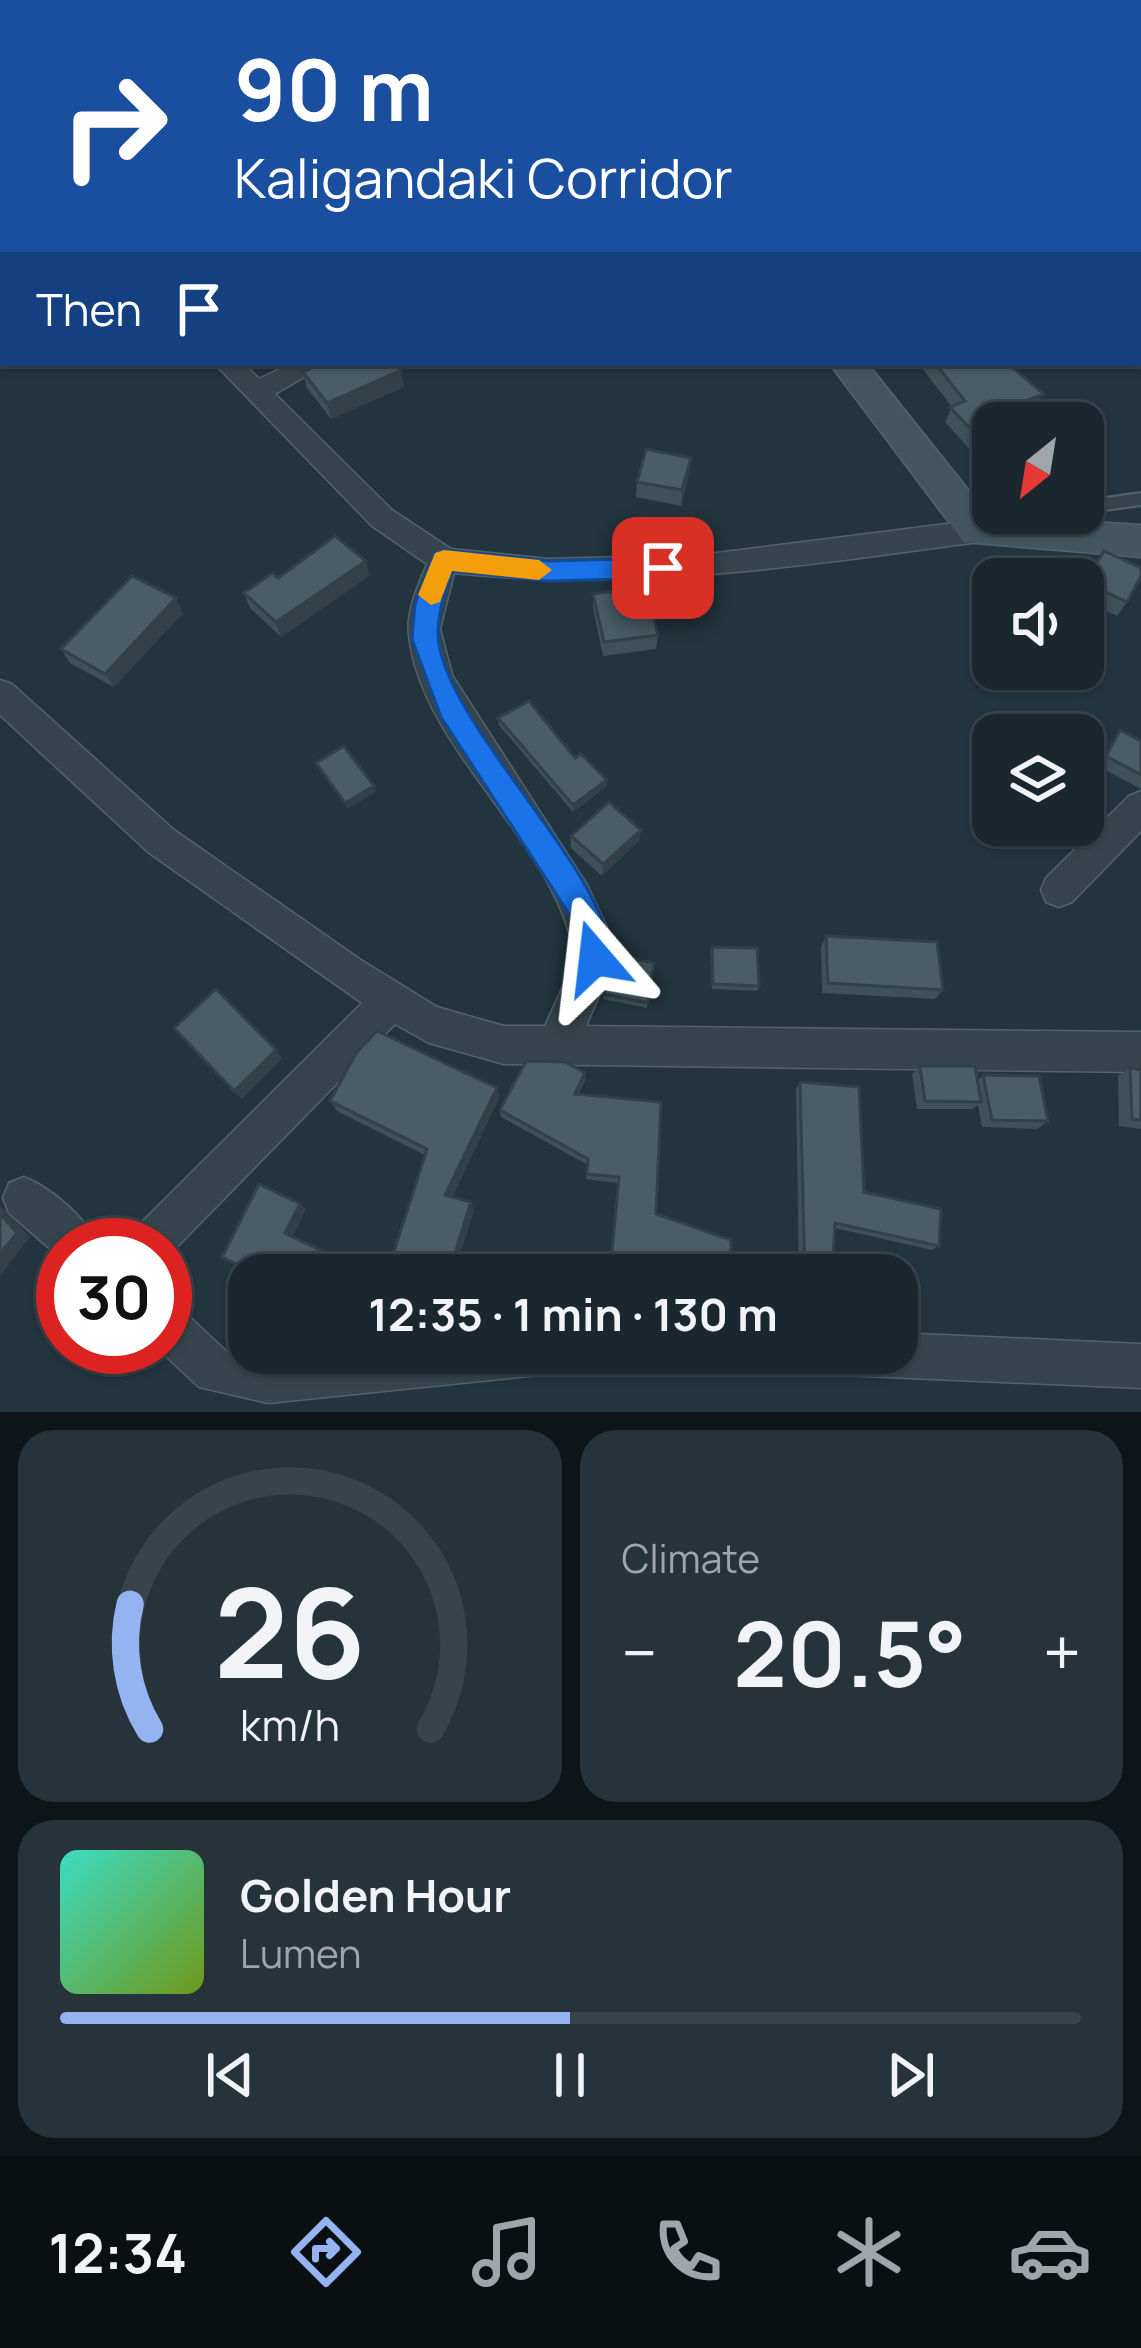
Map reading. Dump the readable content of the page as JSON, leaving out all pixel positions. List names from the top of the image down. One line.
{"north":"bottom left","page":{"turn":["90 m","Kaligandaki Corridor"],"then":"Then","limit":"30","trip":"12:35 · 1 min · 130 m","tile":"Climate","heat":["−","20.5°","+"],"song":["Golden Hour","Lumen"],"tabs":"12:34","gauge":["26","km/h"]}}
